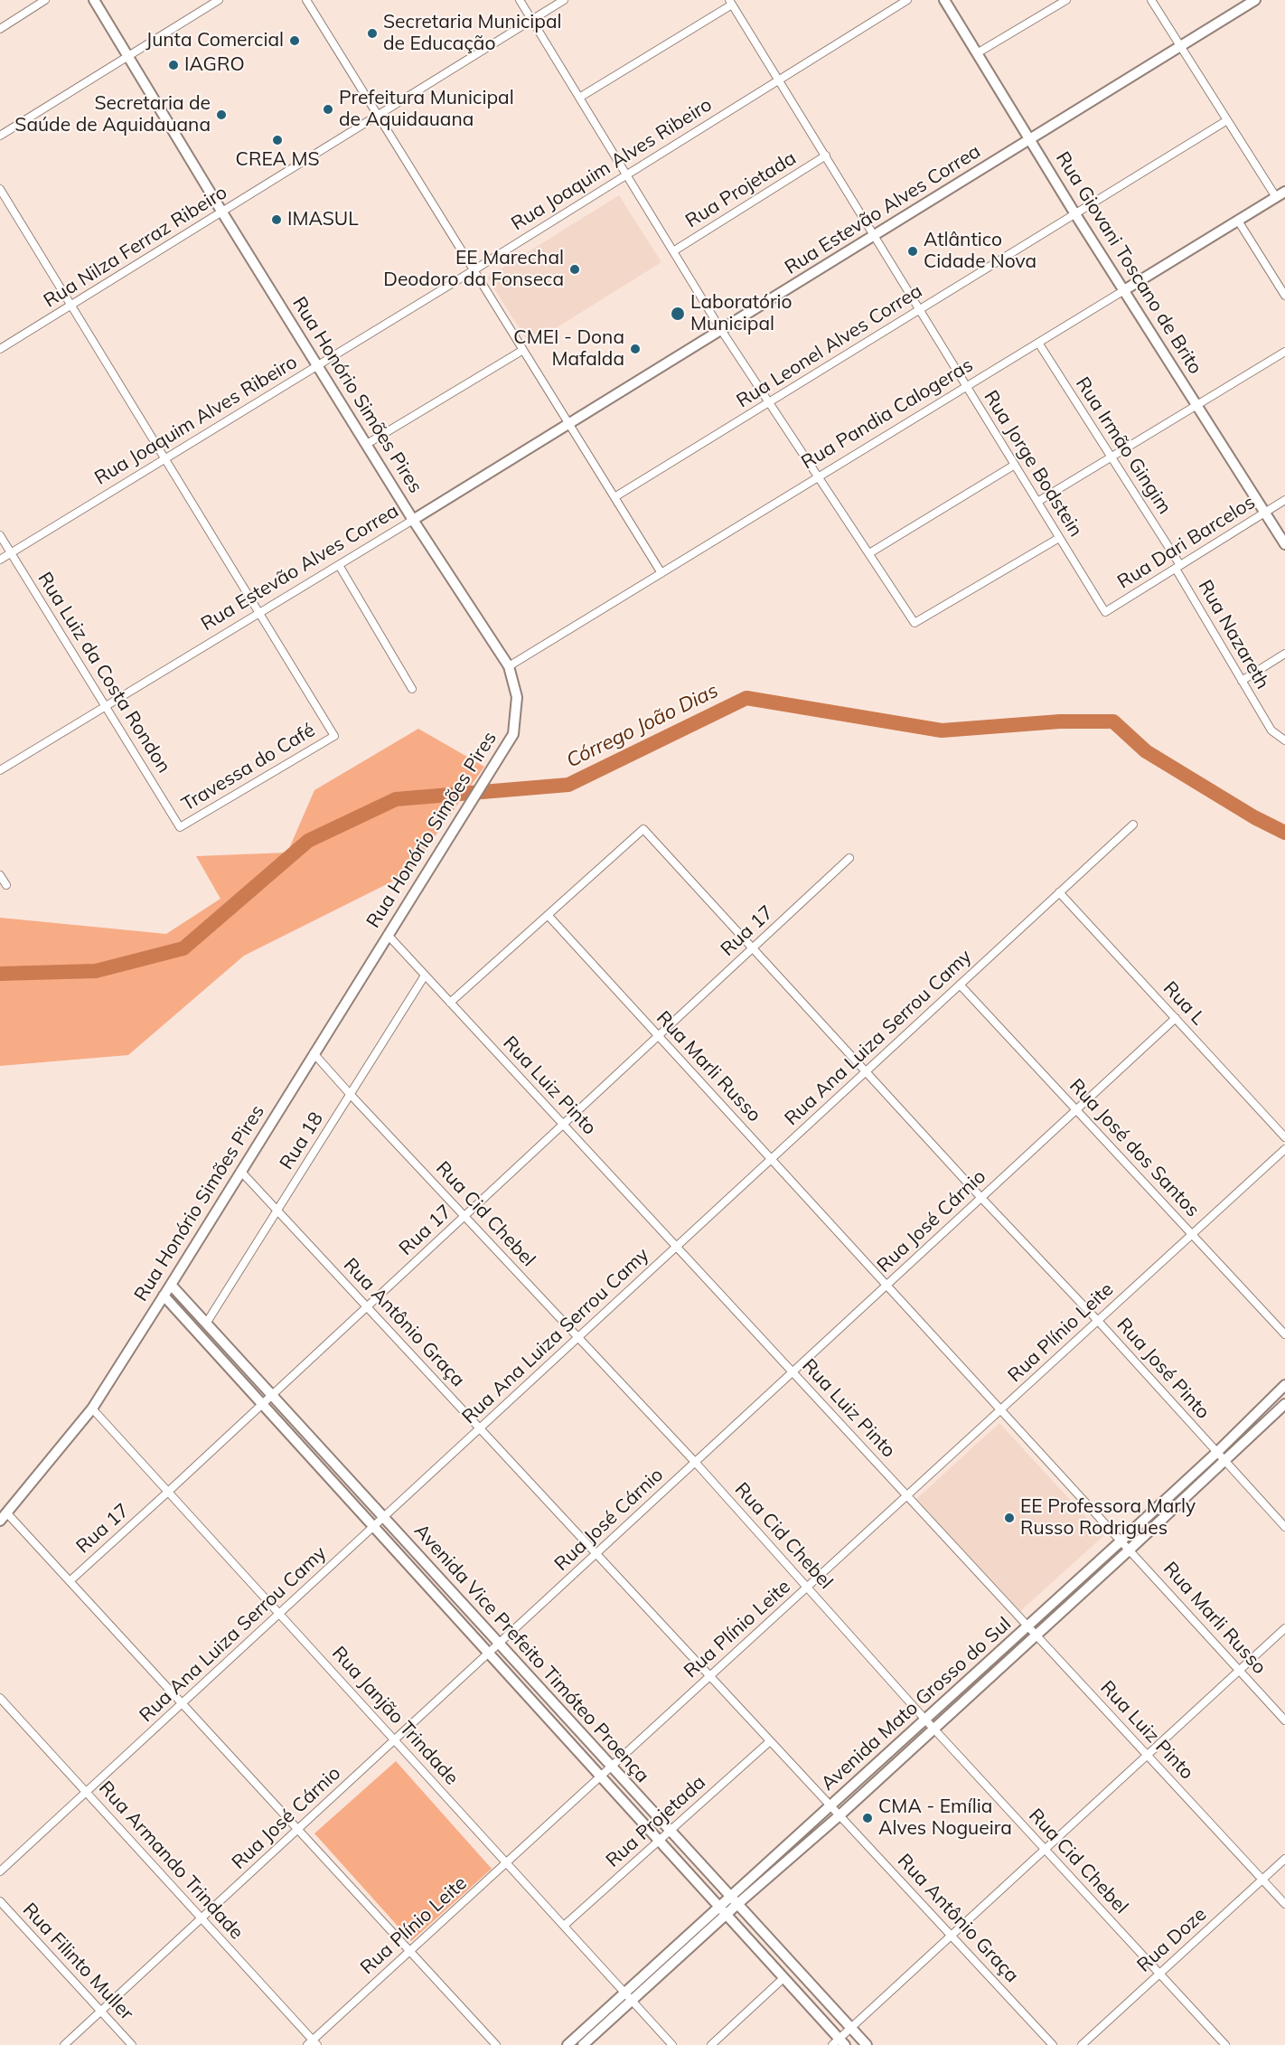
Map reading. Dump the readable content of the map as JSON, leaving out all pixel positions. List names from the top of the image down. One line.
{"streets":{"main road":["Rua Estevão Alves Correa","Rua Giovani Toscano de Brito","Rua Honório Simões Pires","Rua Pandia Calogeras","Avenida Vice Prefeito Timóteo Proença","Avenida Mato Grosso do Sul"],"street":["Rua Joaquim Alves Ribeiro","Rua Projetada","Rua Nilza Ferraz Ribeiro","Rua Leonel Alves Correa","Rua Irmão Gingim","Rua Jorge Bodstein","Rua Dari Barcelos","Rua Nazareth","Rua Luiz da Costa Rondon","Travessa do Café","Rua 17","Rua L","Rua Ana Luiza Serrou Camy","Rua Marli Russo","Rua Luiz Pinto","Rua 18","Rua José dos Santos","Rua Cid Chebel","Rua José Cárnio","Rua Antônio Graça","Rua Plínio Leite","Rua José Pinto","Rua Janjão Trindade","Rua Armando Trindade","Rua Doze","Rua Filinto Muller"]},"crossings":[["Rua Joaquim Alves Ribeiro","Rua Honório Simões Pires"],["Rua Joaquim Alves Ribeiro","Rua Jorge Bodstein"],["Rua Joaquim Alves Ribeiro","Rua Luiz da Costa Rondon"],["Rua Projetada","Rua Jorge Bodstein"],["Rua Projetada","Rua Antônio Graça"],["Rua Projetada","Avenida Vice Prefeito Timóteo Proença"],["Rua Projetada","Rua Janjão Trindade"],["Rua Estevão Alves Correa","Rua Giovani Toscano de Brito"],["Rua Estevão Alves Correa","Rua Honório Simões Pires"],["Rua Estevão Alves Correa","Rua Jorge Bodstein"],["Rua Estevão Alves Correa","Rua Luiz da Costa Rondon"],["Rua Estevão Alves Correa","Travessa do Café"],["Rua Nilza Ferraz Ribeiro","Rua Honório Simões Pires"],["Rua Giovani Toscano de Brito","Rua Leonel Alves Correa"],["Rua Giovani Toscano de Brito","Rua Pandia Calogeras"],["Rua Giovani Toscano de Brito","Rua Dari Barcelos"],["Rua Leonel Alves Correa","Rua Jorge Bodstein"],["Rua Honório Simões Pires","Rua Pandia Calogeras"],["Rua Honório Simões Pires","Rua Luiz Pinto"],["Rua Honório Simões Pires","Rua Cid Chebel"],["Rua Honório Simões Pires","Rua Antônio Graça"],["Rua Honório Simões Pires","Avenida Vice Prefeito Timóteo Proença"],["Rua Honório Simões Pires","Rua Janjão Trindade"],["Rua Pandia Calogeras","Rua Irmão Gingim"],["Rua Pandia Calogeras","Rua Jorge Bodstein"],["Rua Irmão Gingim","Rua Dari Barcelos"],["Rua Irmão Gingim","Rua Nazareth"],["Rua Jorge Bodstein","Rua Dari Barcelos"],["Rua Dari Barcelos","Rua Nazareth"],["Rua Luiz da Costa Rondon","Travessa do Café"],["Rua 17","Rua Marli Russo"],["Rua 17","Rua Luiz Pinto"],["Rua 17","Rua Cid Chebel"],["Rua 17","Rua Antônio Graça"],["Rua 17","Rua José Pinto"],["Rua 17","Avenida Vice Prefeito Timóteo Proença"],["Rua 17","Rua Janjão Trindade"],["Rua L","Rua Ana Luiza Serrou Camy"],["Rua L","Rua José Cárnio"],["Rua Ana Luiza Serrou Camy","Rua Marli Russo"],["Rua Ana Luiza Serrou Camy","Rua Luiz Pinto"],["Rua Ana Luiza Serrou Camy","Rua José dos Santos"],["Rua Ana Luiza Serrou Camy","Rua Cid Chebel"],["Rua Ana Luiza Serrou Camy","Rua Antônio Graça"],["Rua Ana Luiza Serrou Camy","Rua José Pinto"],["Rua Ana Luiza Serrou Camy","Avenida Vice Prefeito Timóteo Proença"],["Rua Ana Luiza Serrou Camy","Rua Janjão Trindade"],["Rua Ana Luiza Serrou Camy","Rua Armando Trindade"],["Rua Marli Russo","Rua José Cárnio"],["Rua Marli Russo","Rua Plínio Leite"],["Rua Marli Russo","Rua José Pinto"],["Rua Marli Russo","Avenida Mato Grosso do Sul"],["Rua Luiz Pinto","Rua 18"],["Rua Luiz Pinto","Rua José Cárnio"],["Rua Luiz Pinto","Rua Plínio Leite"],["Rua Luiz Pinto","Avenida Mato Grosso do Sul"],["Rua Luiz Pinto","Rua Doze"],["Rua 18","Rua Cid Chebel"],["Rua 18","Rua Antônio Graça"],["Rua 18","Avenida Vice Prefeito Timóteo Proença"],["Rua José dos Santos","Rua José Cárnio"],["Rua José dos Santos","Rua Plínio Leite"],["Rua Cid Chebel","Rua José Cárnio"],["Rua Cid Chebel","Rua Plínio Leite"],["Rua Cid Chebel","Avenida Mato Grosso do Sul"],["Rua Cid Chebel","Rua Doze"],["Rua José Cárnio","Rua Antônio Graça"],["Rua José Cárnio","Rua José Pinto"],["Rua José Cárnio","Avenida Vice Prefeito Timóteo Proença"],["Rua José Cárnio","Rua Janjão Trindade"],["Rua José Cárnio","Rua Armando Trindade"],["Rua José Cárnio","Rua Filinto Muller"],["Rua Antônio Graça","Rua Plínio Leite"],["Rua Antônio Graça","Avenida Mato Grosso do Sul"],["Rua Plínio Leite","Rua José Pinto"],["Rua Plínio Leite","Avenida Vice Prefeito Timóteo Proença"],["Rua Plínio Leite","Rua Janjão Trindade"],["Rua Plínio Leite","Rua Armando Trindade"],["Rua José Pinto","Avenida Mato Grosso do Sul"],["Avenida Vice Prefeito Timóteo Proença","Avenida Mato Grosso do Sul"],["Avenida Mato Grosso do Sul","Rua Janjão Trindade"]],"water":["Córrego João Dias"],"places":["Secretaria Municipal de Educação","Junta Comercial","IAGRO","Prefeitura Municipal de Aquidauana","Secretaria de Saúde de Aquidauana","CREA MS","IMASUL","Atlântico Cidade Nova","EE Marechal Deodoro da Fonseca","Laboratório Municipal","CMEI - Dona Mafalda","EE Professora Marly Russo Rodrigues","CMA - Emília Alves Nogueira"]}
